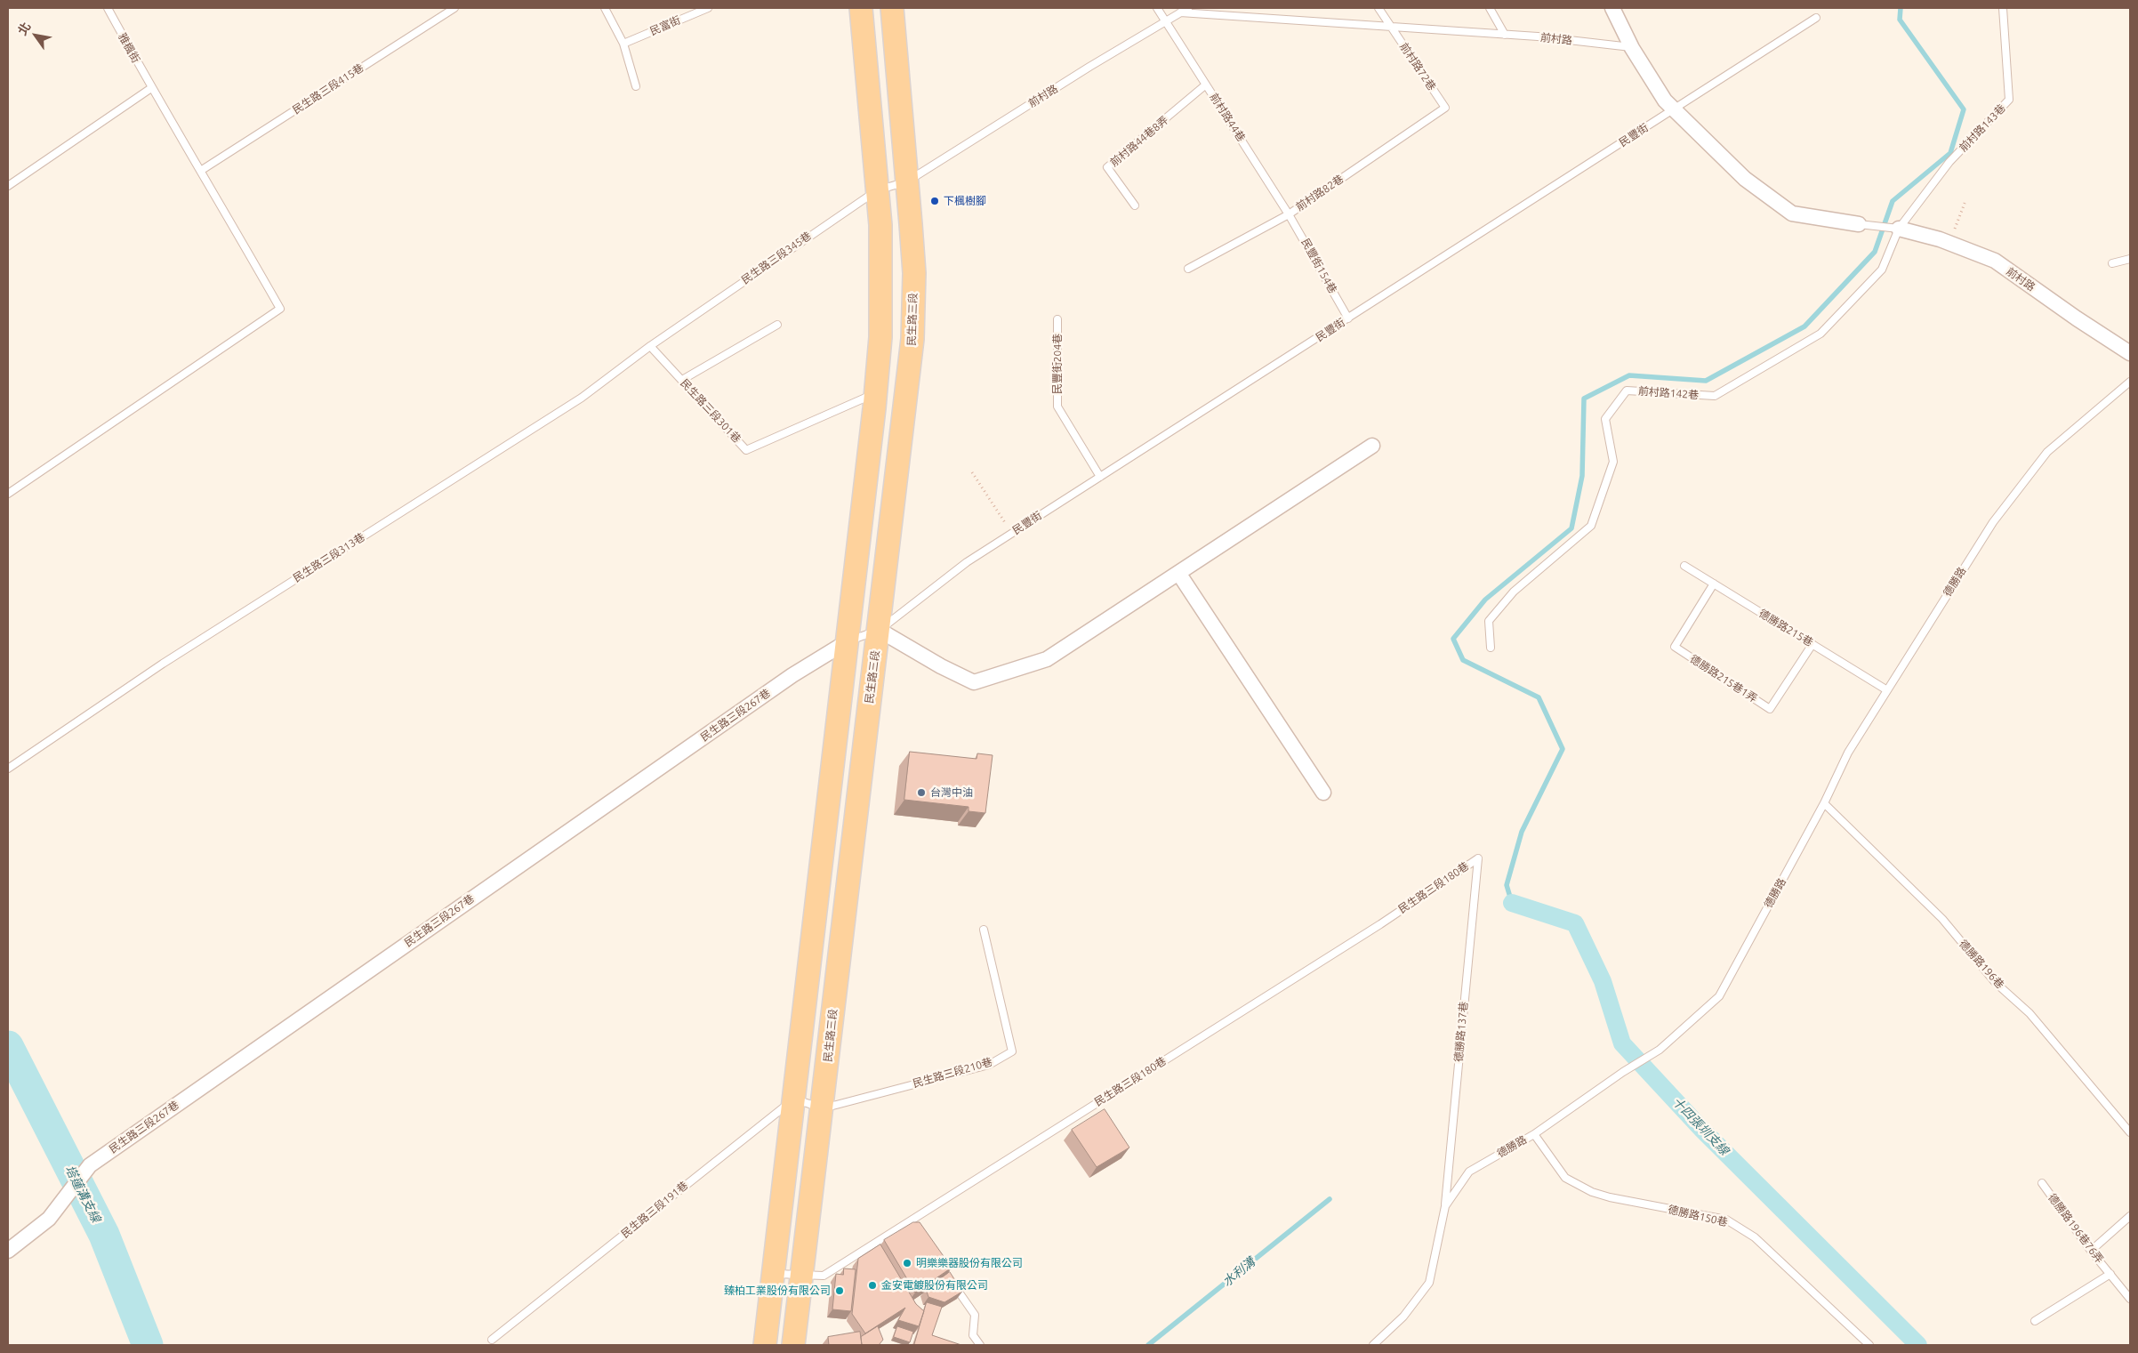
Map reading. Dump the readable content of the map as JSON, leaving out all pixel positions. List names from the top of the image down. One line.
{"streets":{"main road":["民生路三段"],"street":["前村路","民生路三段267巷"],"lane":["民富街","雅楓街","前村路72巷","民生路三段415巷","前村路44巷","前村路143巷","民豐街","前村路44巷8弄","前村路82巷","民生路三段345巷","民豐街154巷","民豐街204巷","前村路142巷","民生路三段301巷","民生路三段313巷","德勝路","德勝路215巷","德勝路215巷1弄","民生路三段180巷","德勝路196巷","德勝路137巷","民生路三段210巷","民生路三段191巷","德勝路150巷","德勝路196巷76弄"]},"crossings":[["前村路","前村路72巷"],["前村路","前村路44巷"],["前村路","前村路143巷"],["前村路","民生路三段345巷"],["前村路","民生路三段"],["前村路","前村路142巷"],["雅楓街","民生路三段415巷"],["前村路72巷","前村路82巷"],["前村路44巷","前村路44巷8弄"],["前村路44巷","前村路82巷"],["前村路44巷","民豐街154巷"],["前村路143巷","前村路142巷"],["民豐街","民豐街154巷"],["民豐街","民生路三段"],["民豐街","民豐街204巷"],["民豐街","民生路三段267巷"],["前村路82巷","民豐街154巷"],["民生路三段345巷","民生路三段"],["民生路三段345巷","民生路三段301巷"],["民生路三段345巷","民生路三段313巷"],["民生路三段","民生路三段180巷"],["民生路三段","民生路三段210巷"],["民生路三段301巷","民生路三段313巷"],["德勝路","德勝路215巷"],["德勝路","德勝路196巷"],["德勝路","德勝路137巷"],["德勝路","德勝路150巷"],["德勝路215巷","德勝路215巷1弄"],["民生路三段180巷","德勝路137巷"]],"water":["十四張圳支線","塔蓮溝支線","水利溝"],"places":["下楓樹腳","台灣中油","明樂樂器股份有限公司","金安電鍍股份有限公司","臻柏工業股份有限公司"],"north":"top left"}
